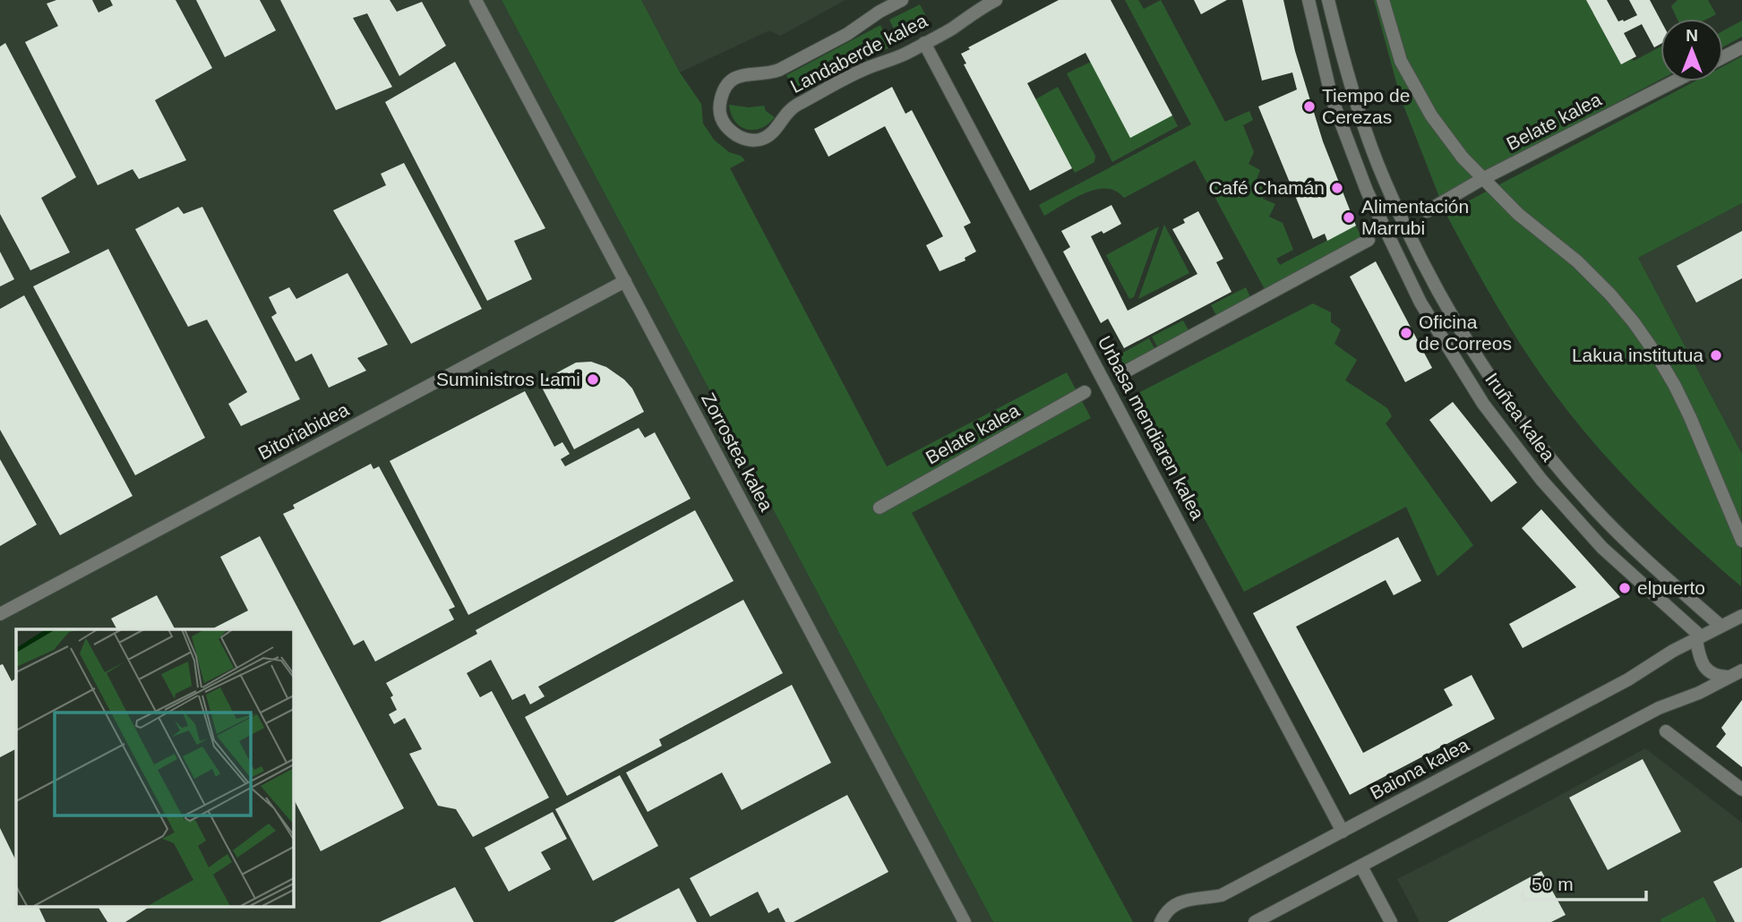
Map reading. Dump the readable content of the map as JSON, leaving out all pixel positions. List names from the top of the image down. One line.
{"streets":{"street":["Landaberde kalea","Belate kalea","Iruñea kalea","Urbasa mendiaren kalea","Bitoriabidea","Zorrostea kalea","Baiona kalea"]},"crossings":[["Landaberde kalea","Urbasa mendiaren kalea"],["Iruñea kalea","Baiona kalea"],["Urbasa mendiaren kalea","Baiona kalea"],["Bitoriabidea","Zorrostea kalea"]],"places":["Tiempo de Cerezas","Café Chamán","Alimentación Marrubi","Oficina de Correos","Lakua institutua","Suministros Lami","elpuerto"],"scale_bar":"50 m","north":"top"}
